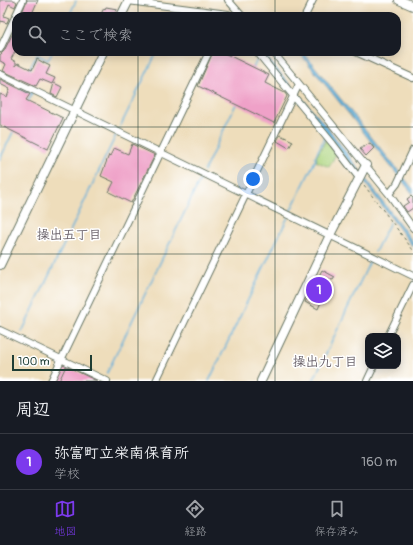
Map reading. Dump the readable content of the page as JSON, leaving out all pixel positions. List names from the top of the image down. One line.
{"districts":["操出五丁目","操出九丁目"],"scale_bar":"100 m","page":{"search":"ここで検索","pins":"1","scale":"100 m","heading":"周辺","list":[{"mark":"1","name":"弥富町立栄南保育所","note":"学校","value":"160 m"}],"nav":["地図","経路","保存済み"]}}
